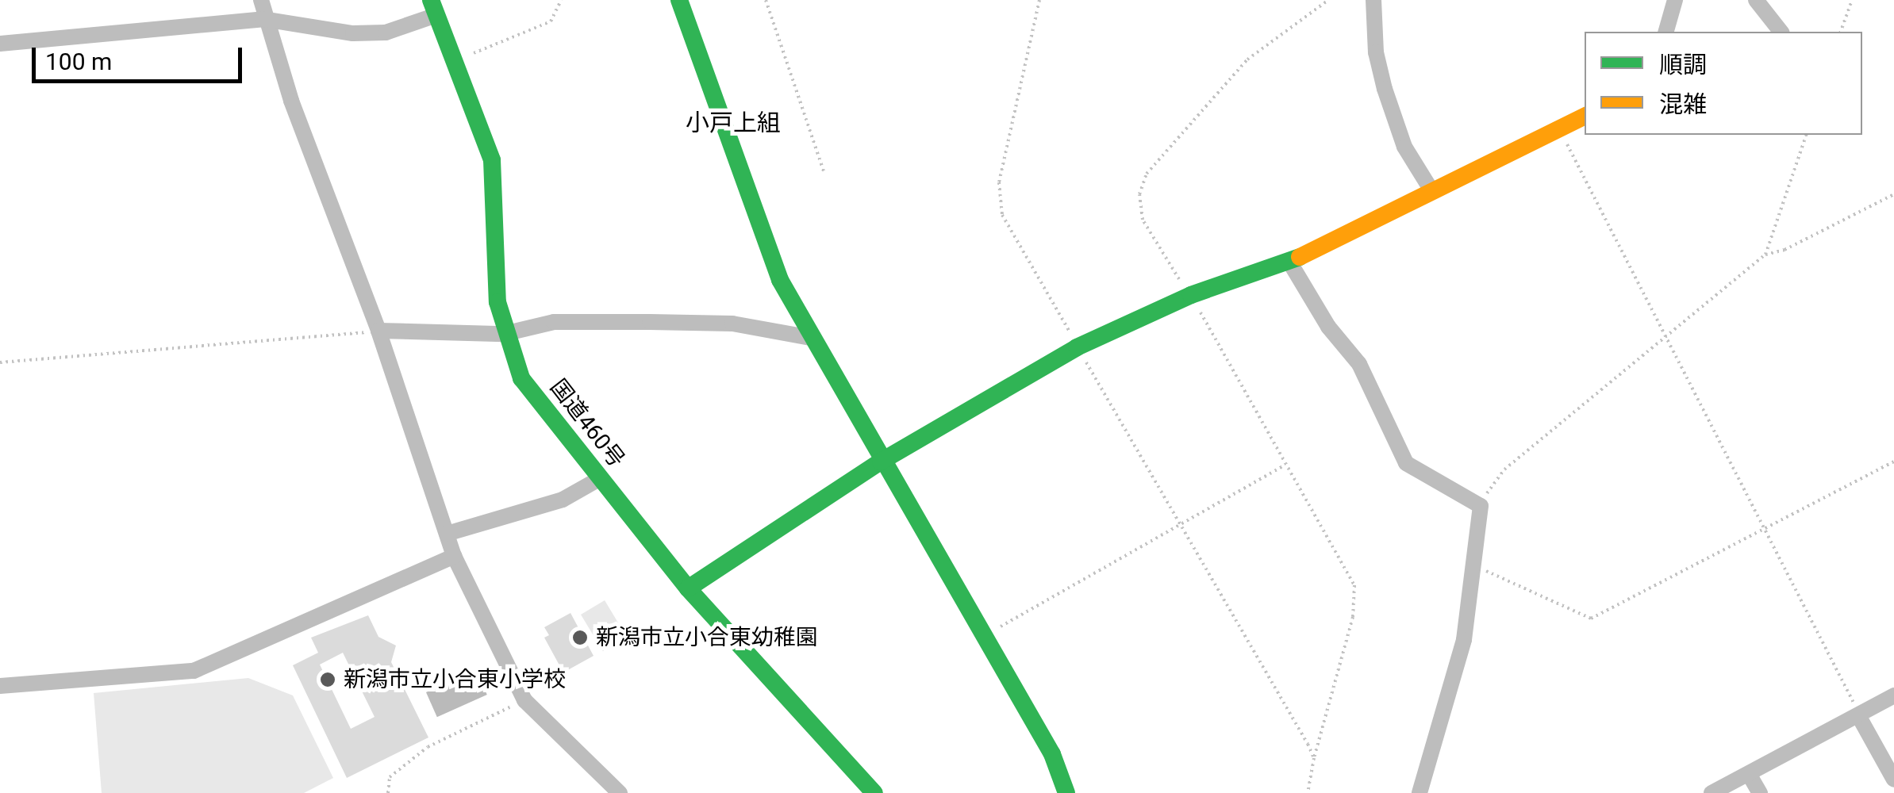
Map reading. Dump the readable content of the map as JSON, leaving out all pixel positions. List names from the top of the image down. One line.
{"streets":{"main road":["国道460号"]},"districts":["小戸上組"],"places":["新潟市立小合東幼稚園","新潟市立小合東小学校"],"legend":["順調","混雑"],"scale_bar":"100 m"}
